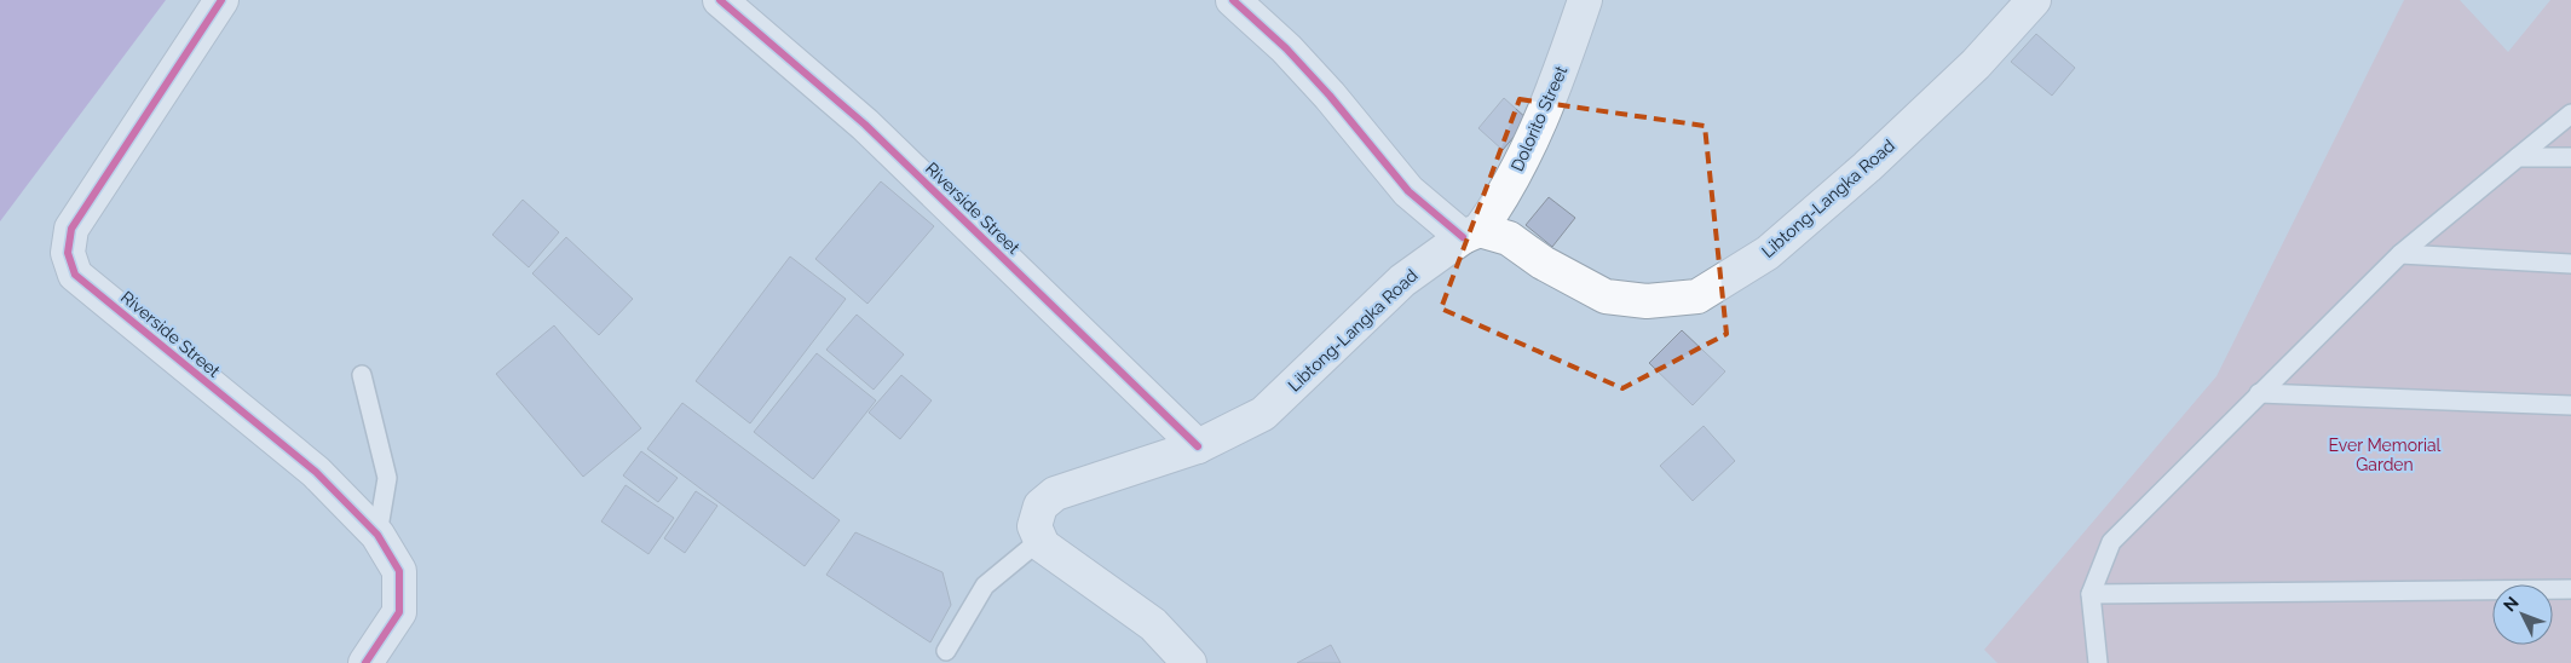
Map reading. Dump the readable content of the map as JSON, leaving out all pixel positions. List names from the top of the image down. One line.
{"streets":{"street":["Dolorito Street","Libtong-Langka Road","Riverside Street"]},"crossings":[["Dolorito Street","Libtong-Langka Road"],["Libtong-Langka Road","Riverside Street"]],"parks":["Ever Memorial Garden"],"north":"top left"}
